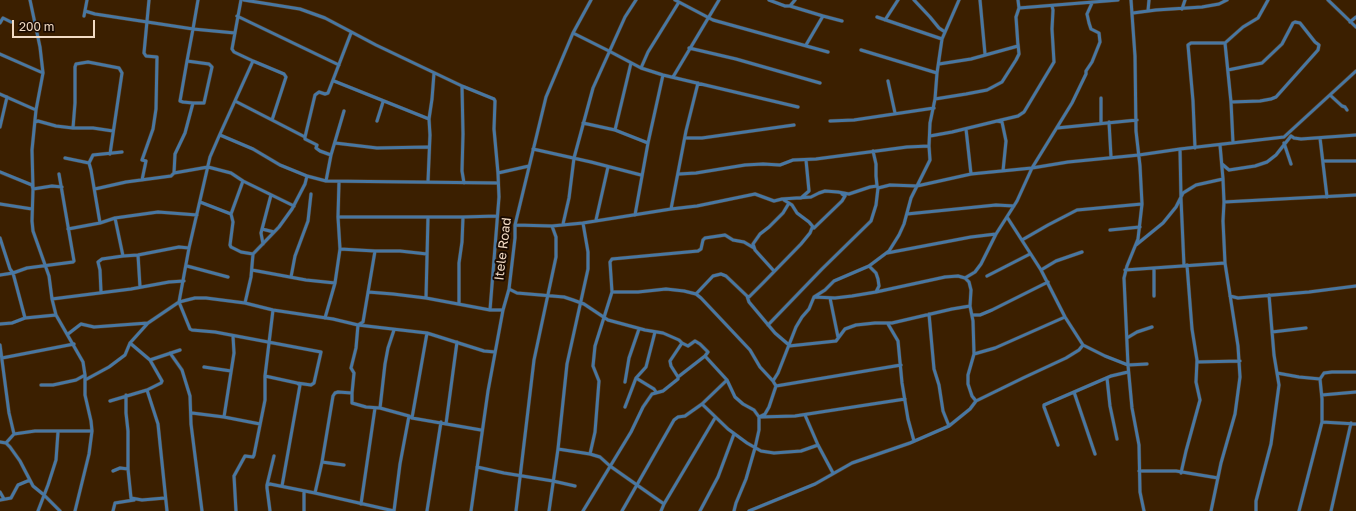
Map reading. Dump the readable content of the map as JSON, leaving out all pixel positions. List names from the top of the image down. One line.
{"streets":{"street":["Itele Road"]},"scale_bar":"200 m"}
